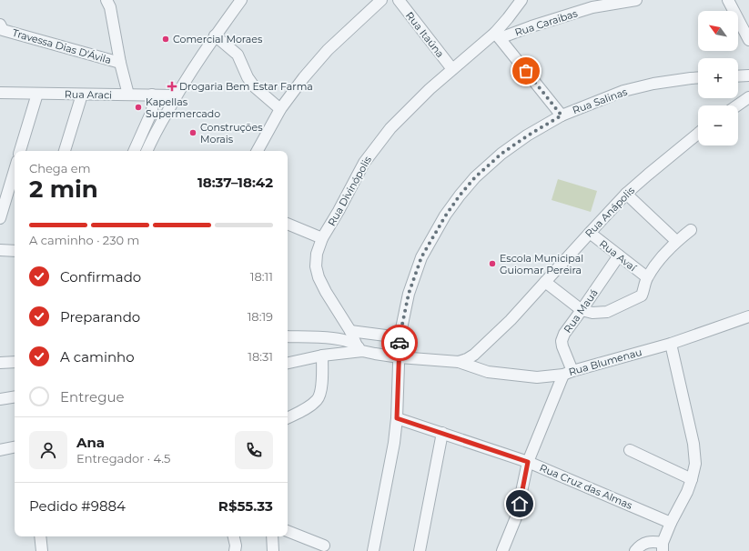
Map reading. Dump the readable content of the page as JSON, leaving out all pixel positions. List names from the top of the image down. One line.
{"streets":{"street":["Rua Caraibas","Rua Itaúna","Travessa Dias D'Ávila","Rua Araci","Rua Salinas","Rua Divinópolis","Rua Anápolis","Rua Avaí","Rua Mauá","Rua Blumenau","Rua Cruz das Almas"]},"crossings":[["Rua Caraibas","Rua Divinópolis"],["Rua Itaúna","Rua Divinópolis"],["Rua Salinas","Rua Blumenau"],["Rua Salinas","Rua Cruz das Almas"],["Rua Divinópolis","Rua Blumenau"],["Rua Anápolis","Rua Avaí"],["Rua Anápolis","Rua Blumenau"],["Rua Avaí","Rua Mauá"],["Rua Mauá","Rua Blumenau"]],"places":{"other":["Comercial Moraes","Kapellas Supermercado","Construções Morais","Escola Municipal Guiomar Pereira"],"health":["Drogaria Bem Estar Farma"]},"north":"top left","page":{"map_buttons":["+","−"],"heading":["2 min","Chega em","18:37–18:42"],"panel":["Ana","Entregador · 4.5","Pedido #9884","R$55.33"],"bar":"A caminho · 230 m","list":[["Confirmado","18:11"],["Preparando","18:19"],["A caminho","18:31"],"Entregue"]}}
